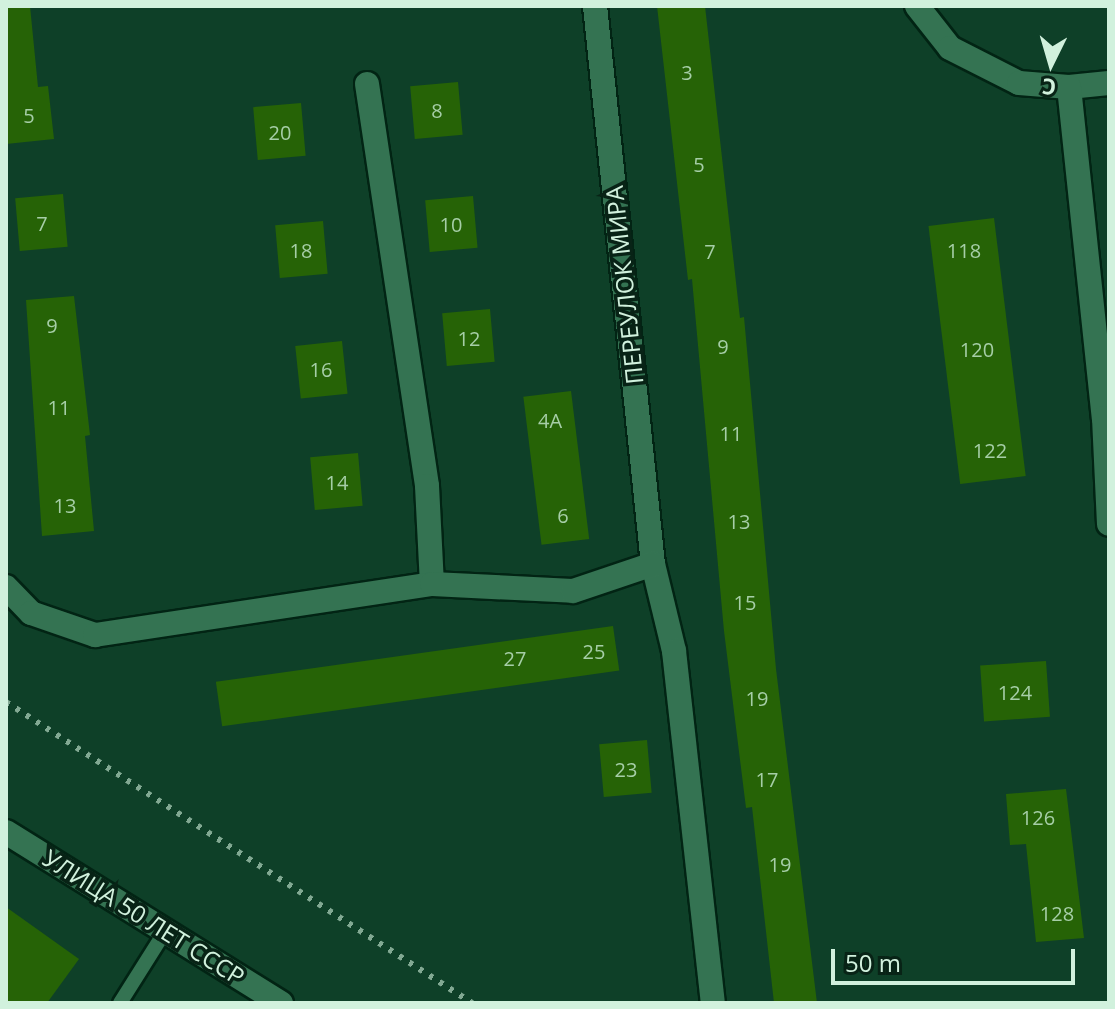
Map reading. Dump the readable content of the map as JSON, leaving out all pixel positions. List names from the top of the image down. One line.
{"streets":{"street":["ПЕРЕУЛОК МИРА","УЛИЦА 50 ЛЕТ СССР"]},"house_numbers":["3","8","5","20","5","7","10","18","118","7","9","12","9","120","16","11","4А","11","122","14","13","6","13","15","25","27","124","19","23","17","126","19","128"],"scale_bar":"50 m","north":"bottom"}
